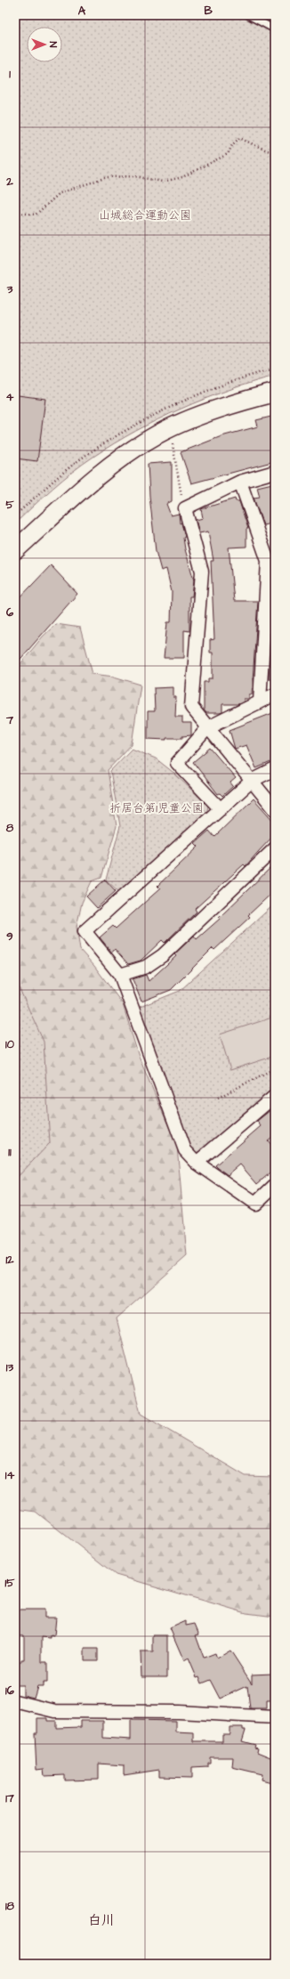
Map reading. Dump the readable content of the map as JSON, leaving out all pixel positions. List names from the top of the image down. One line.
{"districts":["白川"],"parks":["山城総合運動公園","折居台第1児童公園"],"north":"right","grid":{"columns":["A","B"],"rows":["1","2","3","4","5","6","7","8","9","10","11","12","13","14","15","16","17","18"]}}
